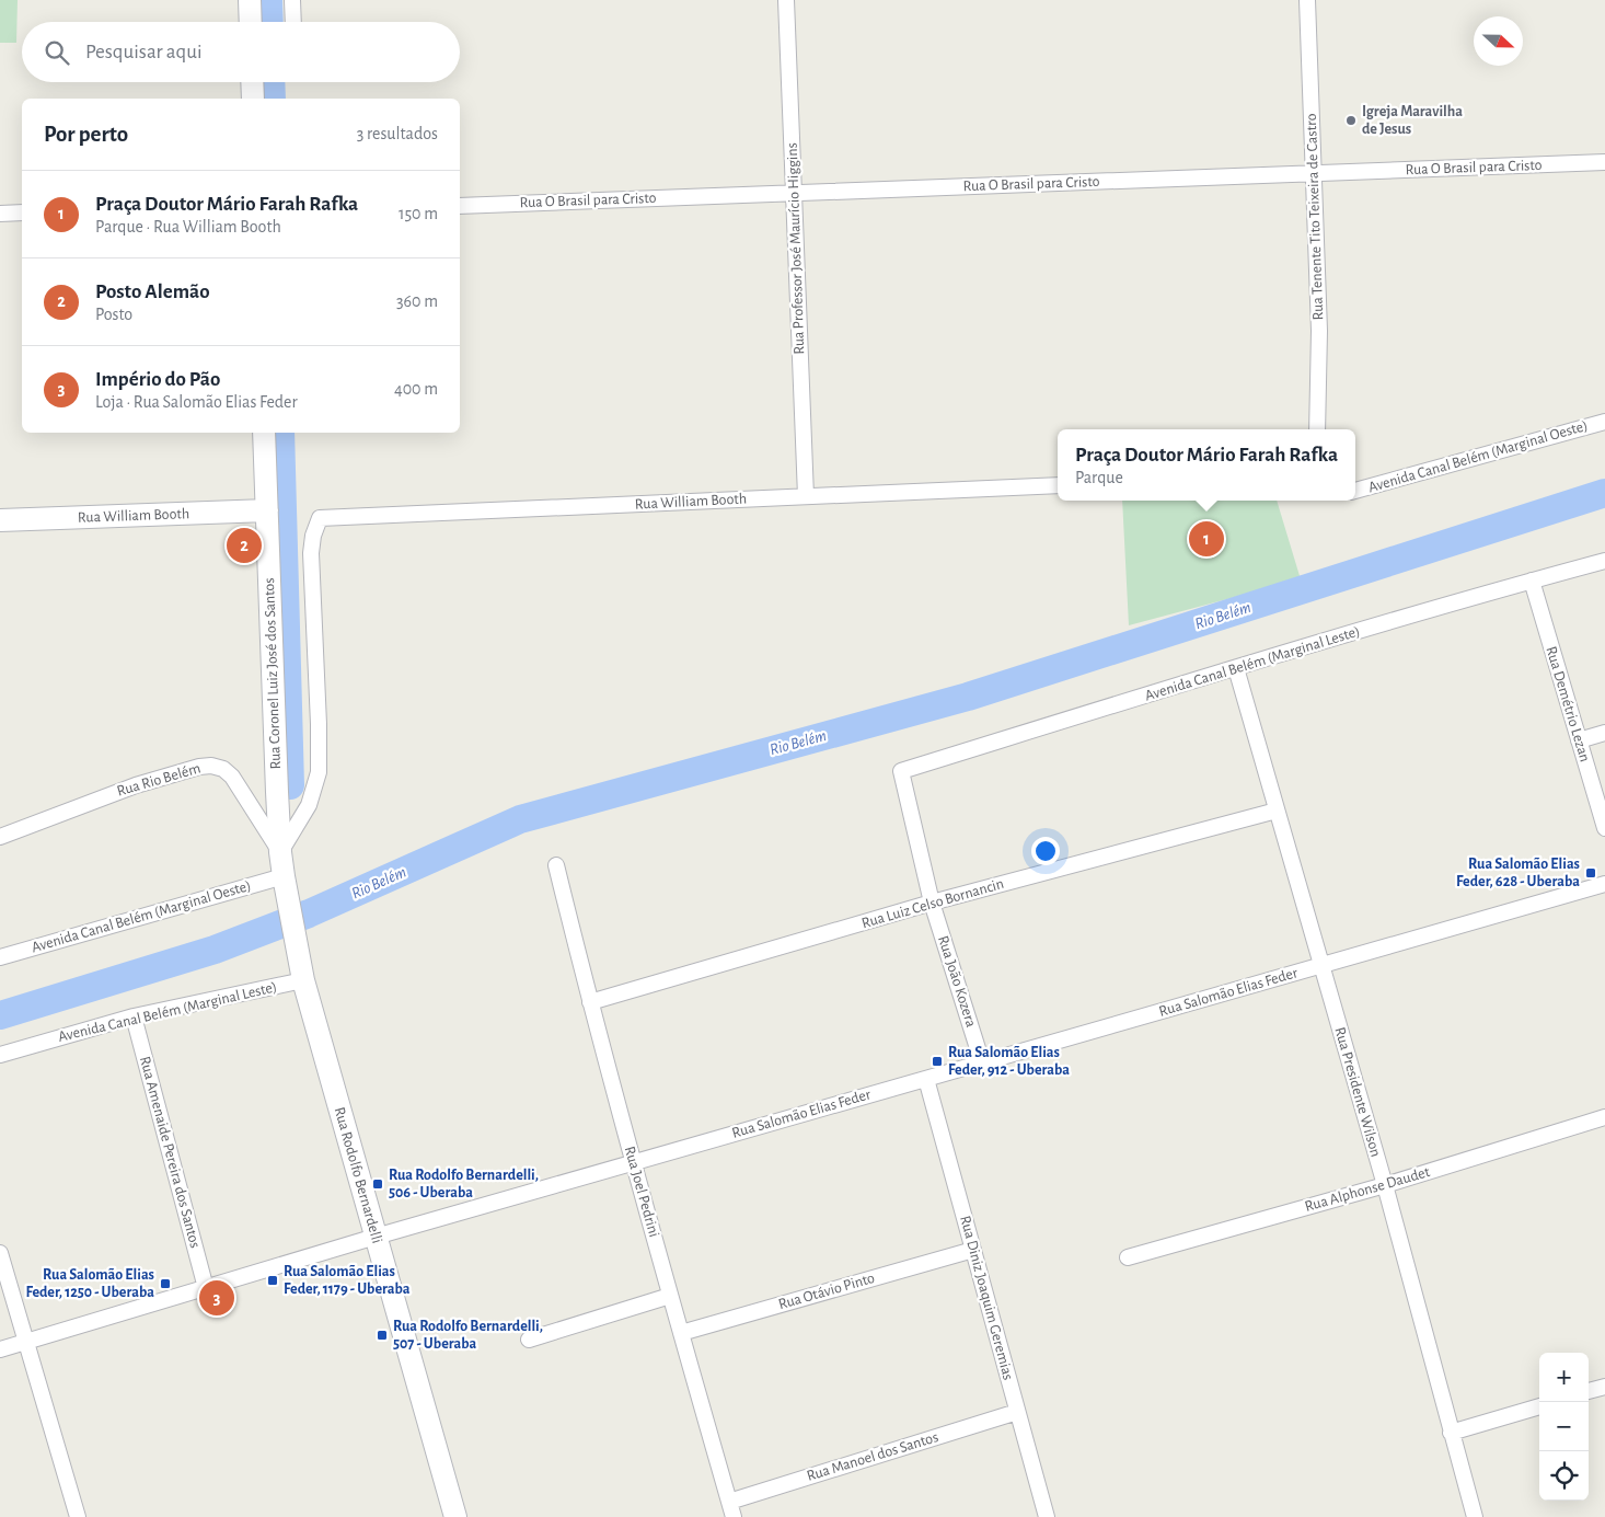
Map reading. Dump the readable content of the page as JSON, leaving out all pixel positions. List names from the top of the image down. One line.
{"streets":{"street":["Rua O Brasil para Cristo","Rua Tenente Tito Teixeira de Castro","Rua Professor José Maurício Higgins","Avenida Canal Belém (Marginal Oeste)","Rua William Booth","Avenida Canal Belém (Marginal Leste)","Rua Coronel Luiz José dos Santos","Rua Demétrio Lezan","Rua Rio Belém","Rua Luiz Celso Bornancin","Rua João Kozera","Rua Salomão Elias Feder","Rua Presidente Wilson","Rua Amenaide Pereira dos Santos","Rua Rodolfo Bernardelli","Rua Alphonse Daudet","Rua Joel Pedrini","Rua Otávio Pinto","Rua Diniz Joaquim Geremias","Rua Manoel dos Santos"]},"crossings":[["Rua O Brasil para Cristo","Rua Tenente Tito Teixeira de Castro"],["Rua O Brasil para Cristo","Rua Professor José Maurício Higgins"],["Rua Professor José Maurício Higgins","Rua William Booth"],["Avenida Canal Belém (Marginal Oeste)","Rua Coronel Luiz José dos Santos"],["Avenida Canal Belém (Marginal Oeste)","Rua Rodolfo Bernardelli"],["Rua William Booth","Rua Coronel Luiz José dos Santos"],["Rua William Booth","Rua Rio Belém"],["Avenida Canal Belém (Marginal Leste)","Rua Demétrio Lezan"],["Avenida Canal Belém (Marginal Leste)","Rua João Kozera"],["Avenida Canal Belém (Marginal Leste)","Rua Presidente Wilson"],["Avenida Canal Belém (Marginal Leste)","Rua Amenaide Pereira dos Santos"],["Avenida Canal Belém (Marginal Leste)","Rua Rodolfo Bernardelli"],["Rua Coronel Luiz José dos Santos","Rua Rio Belém"],["Rua Coronel Luiz José dos Santos","Rua Rodolfo Bernardelli"],["Rua Luiz Celso Bornancin","Rua João Kozera"],["Rua Luiz Celso Bornancin","Rua Presidente Wilson"],["Rua Luiz Celso Bornancin","Rua Joel Pedrini"],["Rua João Kozera","Rua Salomão Elias Feder"],["Rua Salomão Elias Feder","Rua Presidente Wilson"],["Rua Salomão Elias Feder","Rua Amenaide Pereira dos Santos"],["Rua Salomão Elias Feder","Rua Rodolfo Bernardelli"],["Rua Salomão Elias Feder","Rua Joel Pedrini"],["Rua Salomão Elias Feder","Rua Diniz Joaquim Geremias"],["Rua Presidente Wilson","Rua Alphonse Daudet"],["Rua Joel Pedrini","Rua Otávio Pinto"],["Rua Joel Pedrini","Rua Manoel dos Santos"],["Rua Otávio Pinto","Rua Diniz Joaquim Geremias"],["Rua Diniz Joaquim Geremias","Rua Manoel dos Santos"]],"water":["Rio Belém"],"places":{"other":["Igreja Maravilha de Jesus"],"transit":["Rua Salomão Elias Feder, 628 - Uberaba","Rua Salomão Elias Feder, 912 - Uberaba","Rua Rodolfo Bernardelli, 506 - Uberaba","Rua Salomão Elias Feder, 1179 - Uberaba","Rua Salomão Elias Feder, 1250 - Uberaba","Rua Rodolfo Bernardelli, 507 - Uberaba"]},"north":"right","page":{"search":"Pesquisar aqui","heading":["Por perto","3 resultados"],"list":[{"mark":"1","name":"Praça Doutor Mário Farah Rafka","note":"Parque · Rua William Booth","value":"150 m"},{"mark":"2","name":"Posto Alemão","note":"Posto","value":"360 m"},{"mark":"3","name":"Império do Pão","note":"Loja · Rua Salomão Elias Feder","value":"400 m"}],"popup":["Praça Doutor Mário Farah Rafka","Parque"],"pins":["1","2","3"],"map_buttons":["+","−"]}}
